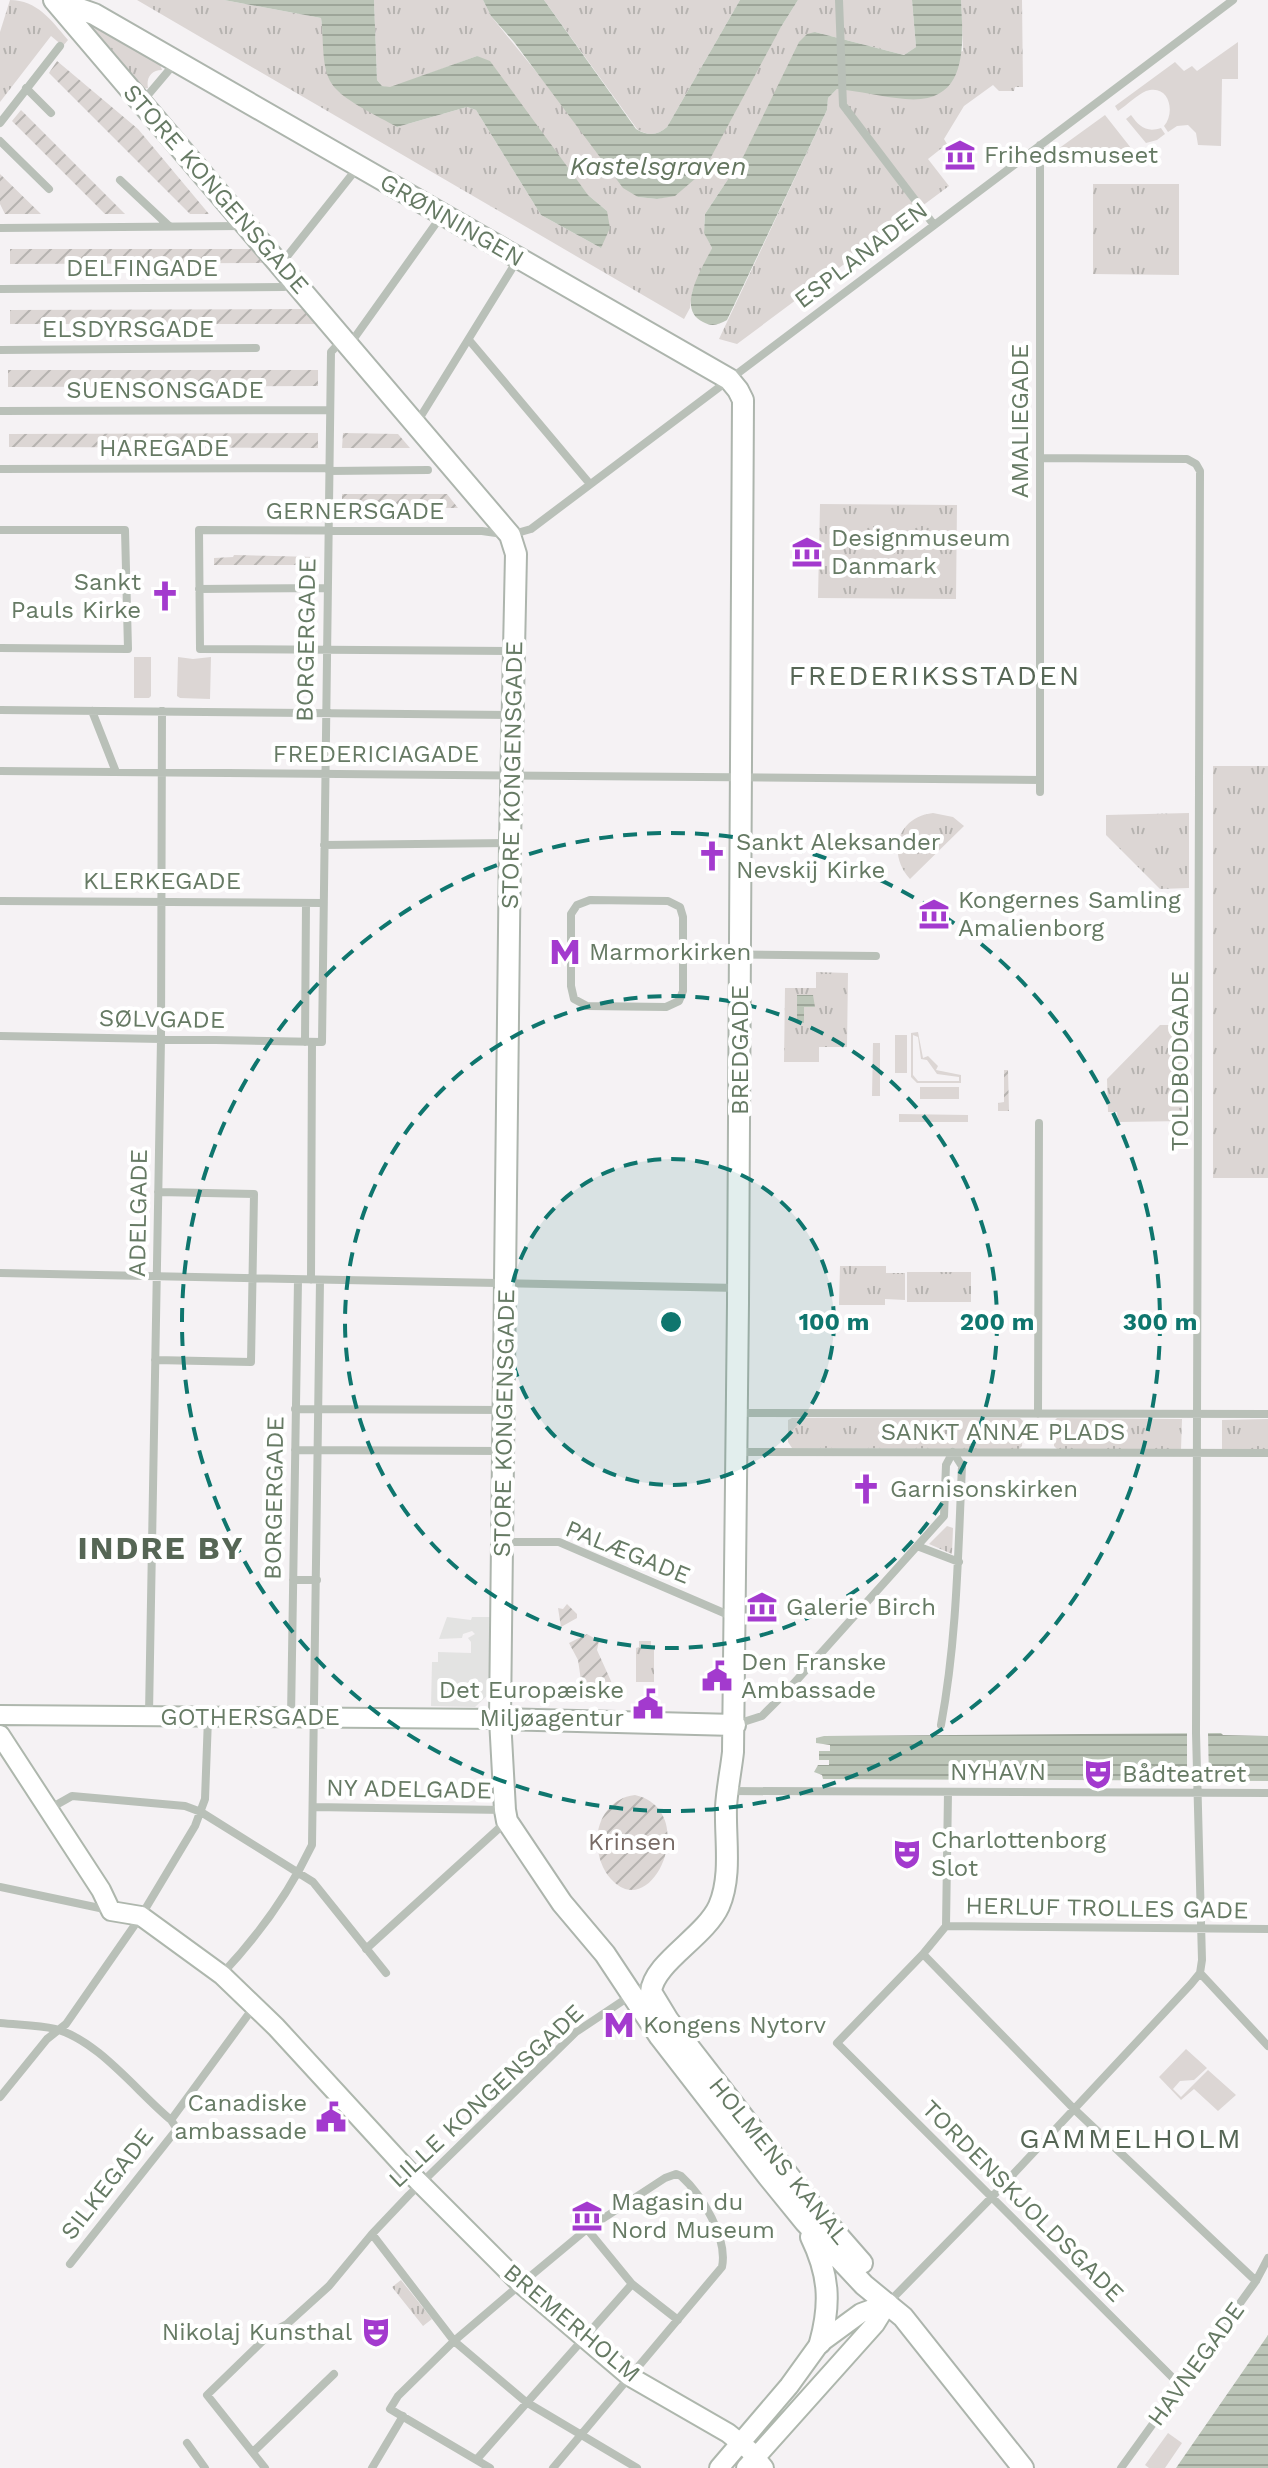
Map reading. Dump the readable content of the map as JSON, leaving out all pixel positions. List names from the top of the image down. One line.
{"streets":{"main road":["STORE KONGENSGADE","GRØNNINGEN","BREDGADE","HOLMENS KANAL"],"street":["ESPLANADEN","DELFINGADE","ELSDYRSGADE","SUENSONSGADE","AMALIEGADE","HAREGADE","GERNERSGADE","BORGERGADE","FREDERICIAGADE","KLERKEGADE","SØLVGADE","TOLDBODGADE","ADELGADE","SANKT ANNÆ PLADS","PALÆGADE","GOTHERSGADE","NYHAVN","NY ADELGADE","HERLUF TROLLES GADE","LILLE KONGENSGADE","SILKEGADE","TORDENSKJOLDSGADE","BREMERHOLM","HAVNEGADE"]},"crossings":[["STORE KONGENSGADE","GRØNNINGEN"],["STORE KONGENSGADE","ESPLANADEN"],["STORE KONGENSGADE","GERNERSGADE"],["STORE KONGENSGADE","BORGERGADE"],["STORE KONGENSGADE","FREDERICIAGADE"],["STORE KONGENSGADE","PALÆGADE"],["STORE KONGENSGADE","GOTHERSGADE"],["GRØNNINGEN","ESPLANADEN"],["GRØNNINGEN","BORGERGADE"],["GRØNNINGEN","BREDGADE"],["ESPLANADEN","AMALIEGADE"],["ESPLANADEN","GERNERSGADE"],["ESPLANADEN","BREDGADE"],["SUENSONSGADE","BORGERGADE"],["AMALIEGADE","FREDERICIAGADE"],["AMALIEGADE","TOLDBODGADE"],["HAREGADE","BORGERGADE"],["GERNERSGADE","BORGERGADE"],["BORGERGADE","FREDERICIAGADE"],["BORGERGADE","KLERKEGADE"],["BORGERGADE","SØLVGADE"],["BORGERGADE","GOTHERSGADE"],["BORGERGADE","NY ADELGADE"],["BORGERGADE","BREMERHOLM"],["FREDERICIAGADE","BREDGADE"],["FREDERICIAGADE","ADELGADE"],["KLERKEGADE","ADELGADE"],["SØLVGADE","ADELGADE"],["BREDGADE","SANKT ANNÆ PLADS"],["BREDGADE","PALÆGADE"],["TOLDBODGADE","SANKT ANNÆ PLADS"],["TOLDBODGADE","NYHAVN"],["TOLDBODGADE","HERLUF TROLLES GADE"],["ADELGADE","GOTHERSGADE"],["LILLE KONGENSGADE","BREMERHOLM"],["SILKEGADE","BREMERHOLM"],["TORDENSKJOLDSGADE","HAVNEGADE"]],"districts":["FREDERIKSSTADEN","INDRE BY","GAMMELHOLM"],"water":["Kastelsgraven"],"parks":["Krinsen"],"places":{"museum":["Frihedsmuseet","Designmuseum Danmark","Kongernes Samling Amalienborg","Galerie Birch","Magasin du Nord Museum"],"church":["Sankt Pauls Kirke","Sankt Aleksander Nevskij Kirke","Garnisonskirken"],"metro station":["Marmorkirken","Kongens Nytorv"],"public building":["Den Franske Ambassade","Det Europæiske Miljøagentur","Canadiske ambassade"],"theatre":["Bådteatret","Charlottenborg Slot","Nikolaj Kunsthal"]},"rings":["100 m","200 m","300 m"]}
